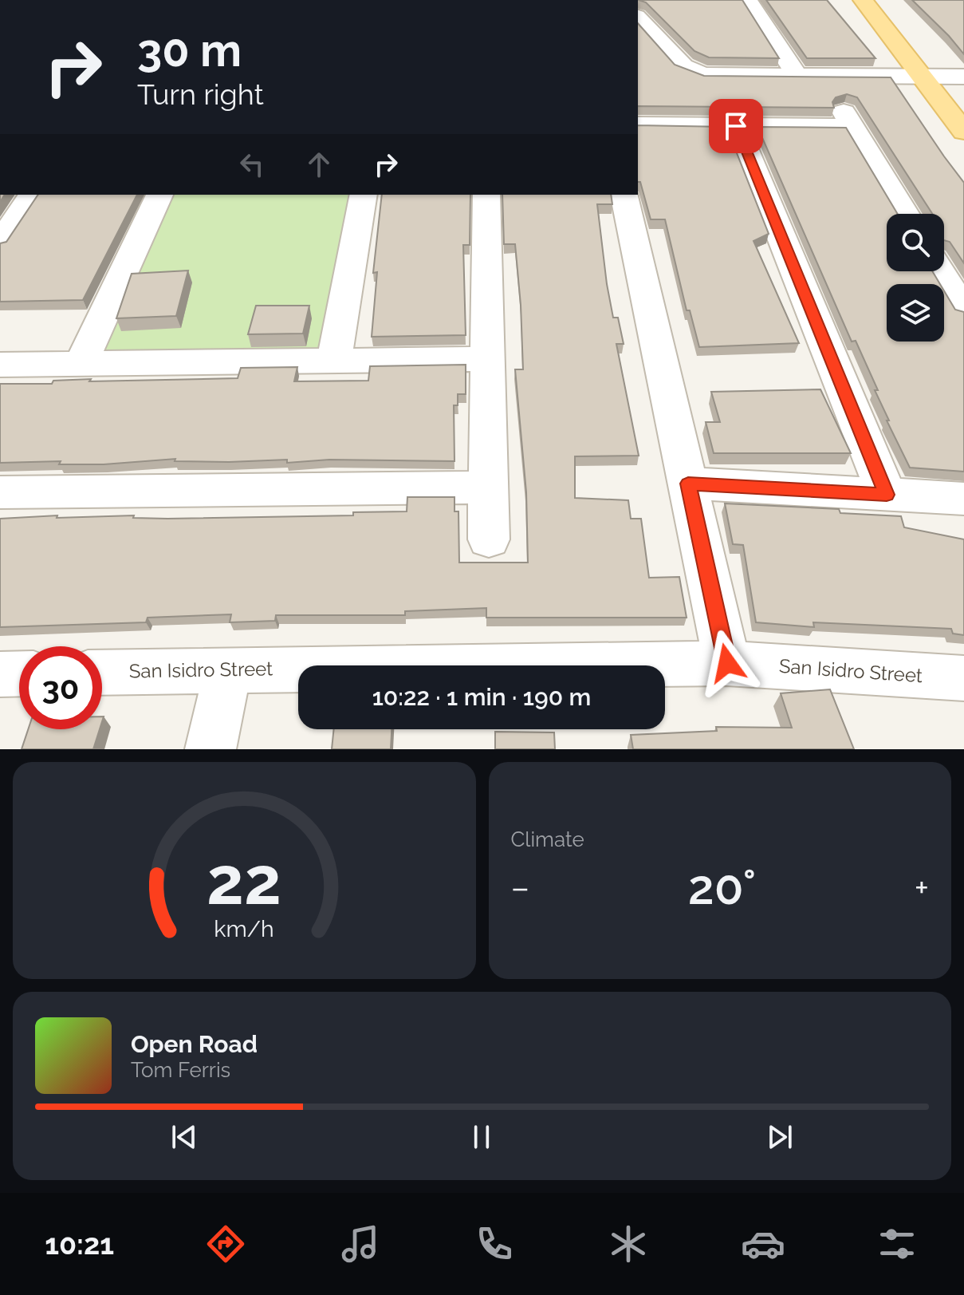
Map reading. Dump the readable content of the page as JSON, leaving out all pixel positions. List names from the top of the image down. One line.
{"streets":{"street":["San Isidro Street"]},"page":{"turn":["30 m","Turn right"],"limit":"30","trip":"10:22 · 1 min · 190 m","tile":"Climate","heat":["−","20°","+"],"song":["Open Road","Tom Ferris"],"tabs":"10:21","gauge":["22","km/h"]}}
